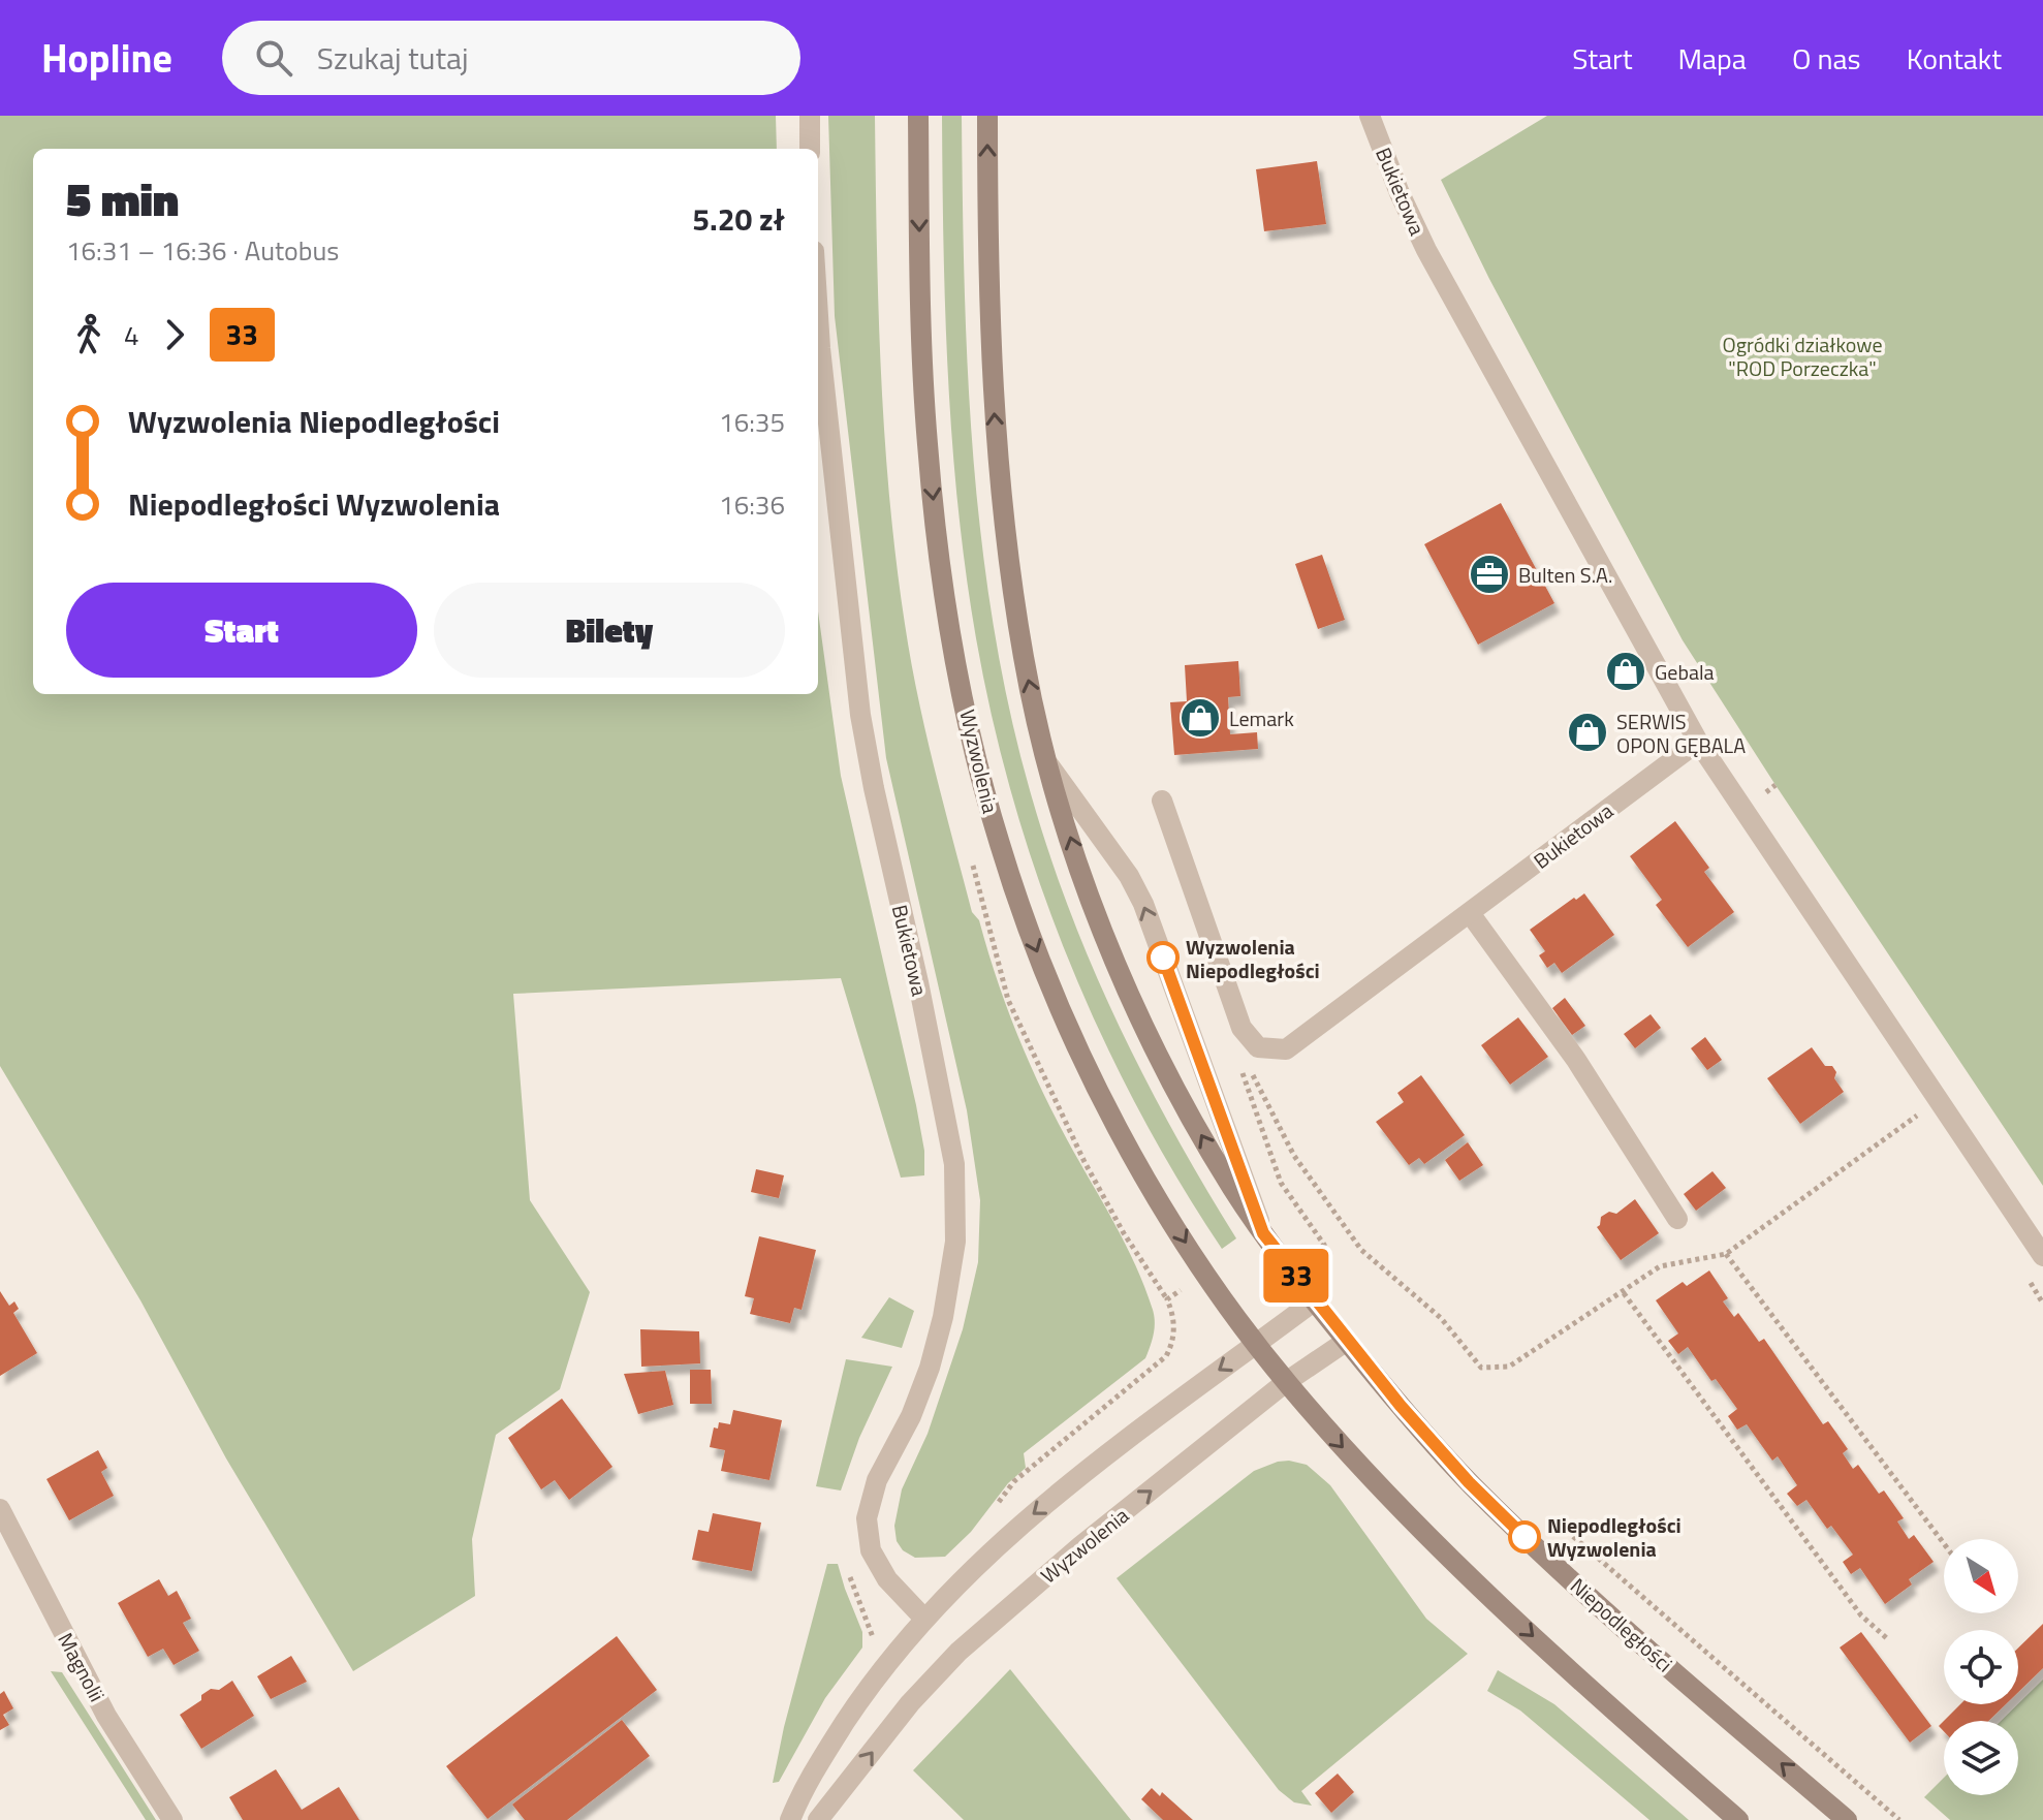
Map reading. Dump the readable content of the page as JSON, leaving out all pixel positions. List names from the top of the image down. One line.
{"streets":{"main road":["Wyzwolenia","Niepodległości"],"street":["Bukietowa","Magnolii"]},"crossings":[["Wyzwolenia","Niepodległości"]],"parks":["Ogródki działkowe \"ROD Porzeczka\""],"places":{"office":["Bulten S.A."],"shop":["Gebala","Lemark","SERWIS OPON GĘBALA"],"other":["Wyzwolenia Niepodległości","Niepodległości Wyzwolenia"]},"lines":["bus line 33"],"north":"bottom right","page":{"header":"Hopline","search":"Szukaj tutaj","nav":["Start","Mapa","O nas","Kontakt"],"on_map":"33","heading":["5 min","16:31 – 16:36 · Autobus","5.20 zł"],"legs":["4","33"],"list":[{"name":"Wyzwolenia Niepodległości","value":"16:35"},{"name":"Niepodległości Wyzwolenia","value":"16:36"}],"buttons":["Start","Bilety"]}}
